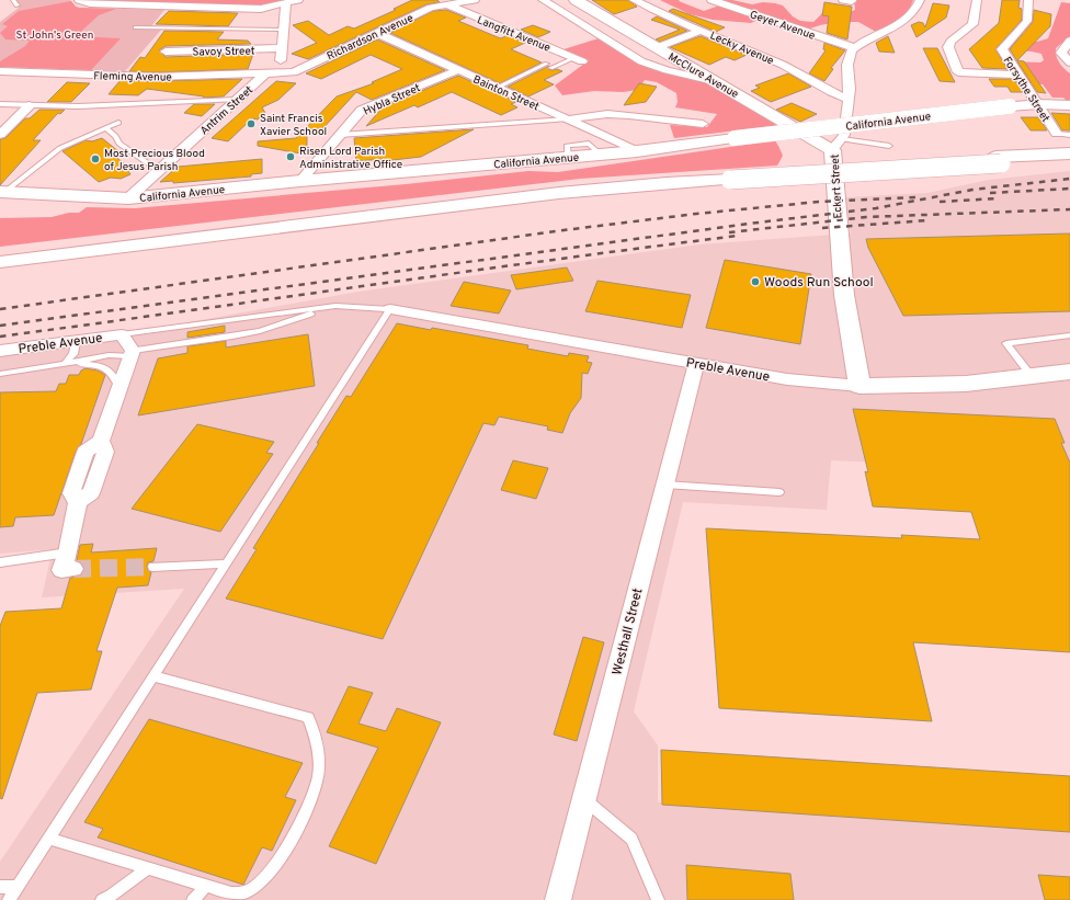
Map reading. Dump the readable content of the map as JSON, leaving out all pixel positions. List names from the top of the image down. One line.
{"streets":{"main road":["McClure Avenue","California Avenue","Eckert Street","Preble Avenue"],"street":["Geyer Avenue","Langfitt Avenue","Richardson Avenue","Lecky Avenue","Savoy Street","Fleming Avenue","Forsythe Street","Bainton Street","Hybla Street","Antrim Street","Westhall Street"]},"crossings":[["Geyer Avenue","Eckert Street"],["Langfitt Avenue","Richardson Avenue"],["Richardson Avenue","Fleming Avenue"],["Richardson Avenue","Bainton Street"],["Richardson Avenue","Antrim Street"],["Lecky Avenue","Eckert Street"],["McClure Avenue","Eckert Street"],["Fleming Avenue","Antrim Street"],["Forsythe Street","California Avenue"],["Bainton Street","Hybla Street"],["Bainton Street","California Avenue"],["Hybla Street","California Avenue"],["Antrim Street","California Avenue"],["Eckert Street","Preble Avenue"],["Preble Avenue","Westhall Street"]],"parks":["St John's Green"],"places":["Saint Francis Xavier School","Risen Lord Parish Administrative Office","Most Precious Blood of Jesus Parish","Woods Run School"]}
